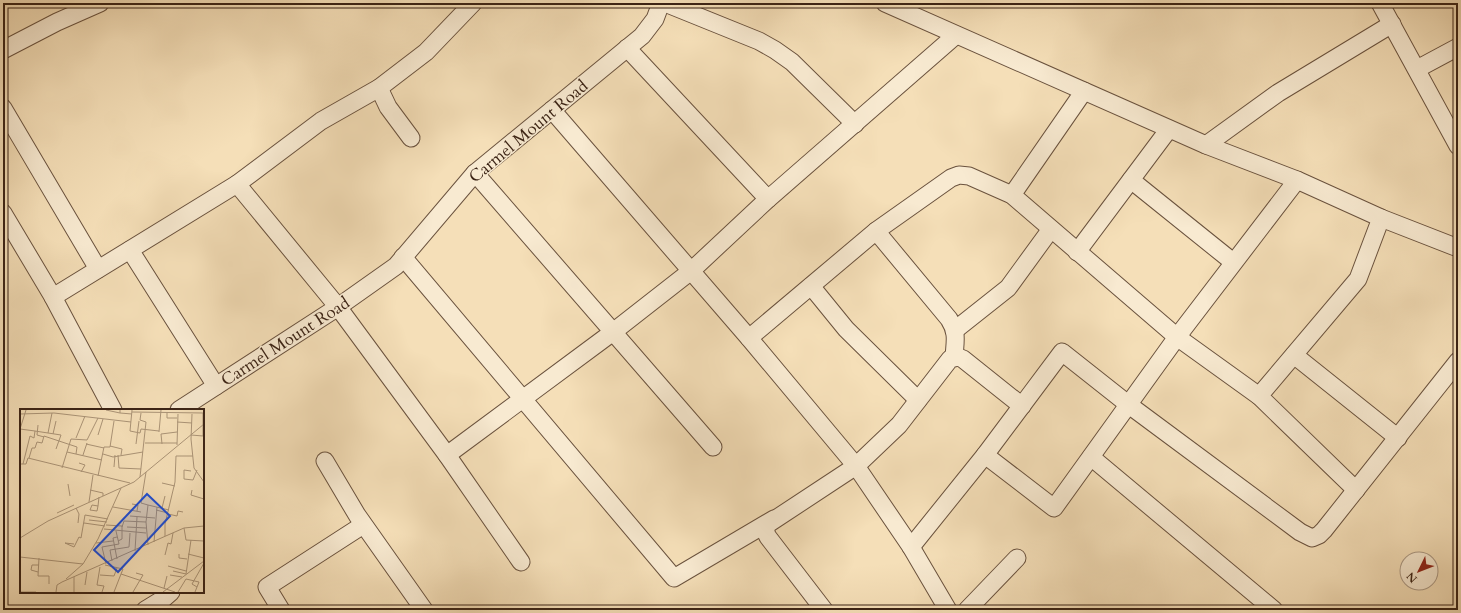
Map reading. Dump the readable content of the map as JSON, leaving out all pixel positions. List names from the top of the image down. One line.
{"streets":{"street":["Carmel Mount Road"]},"north":"bottom left"}
